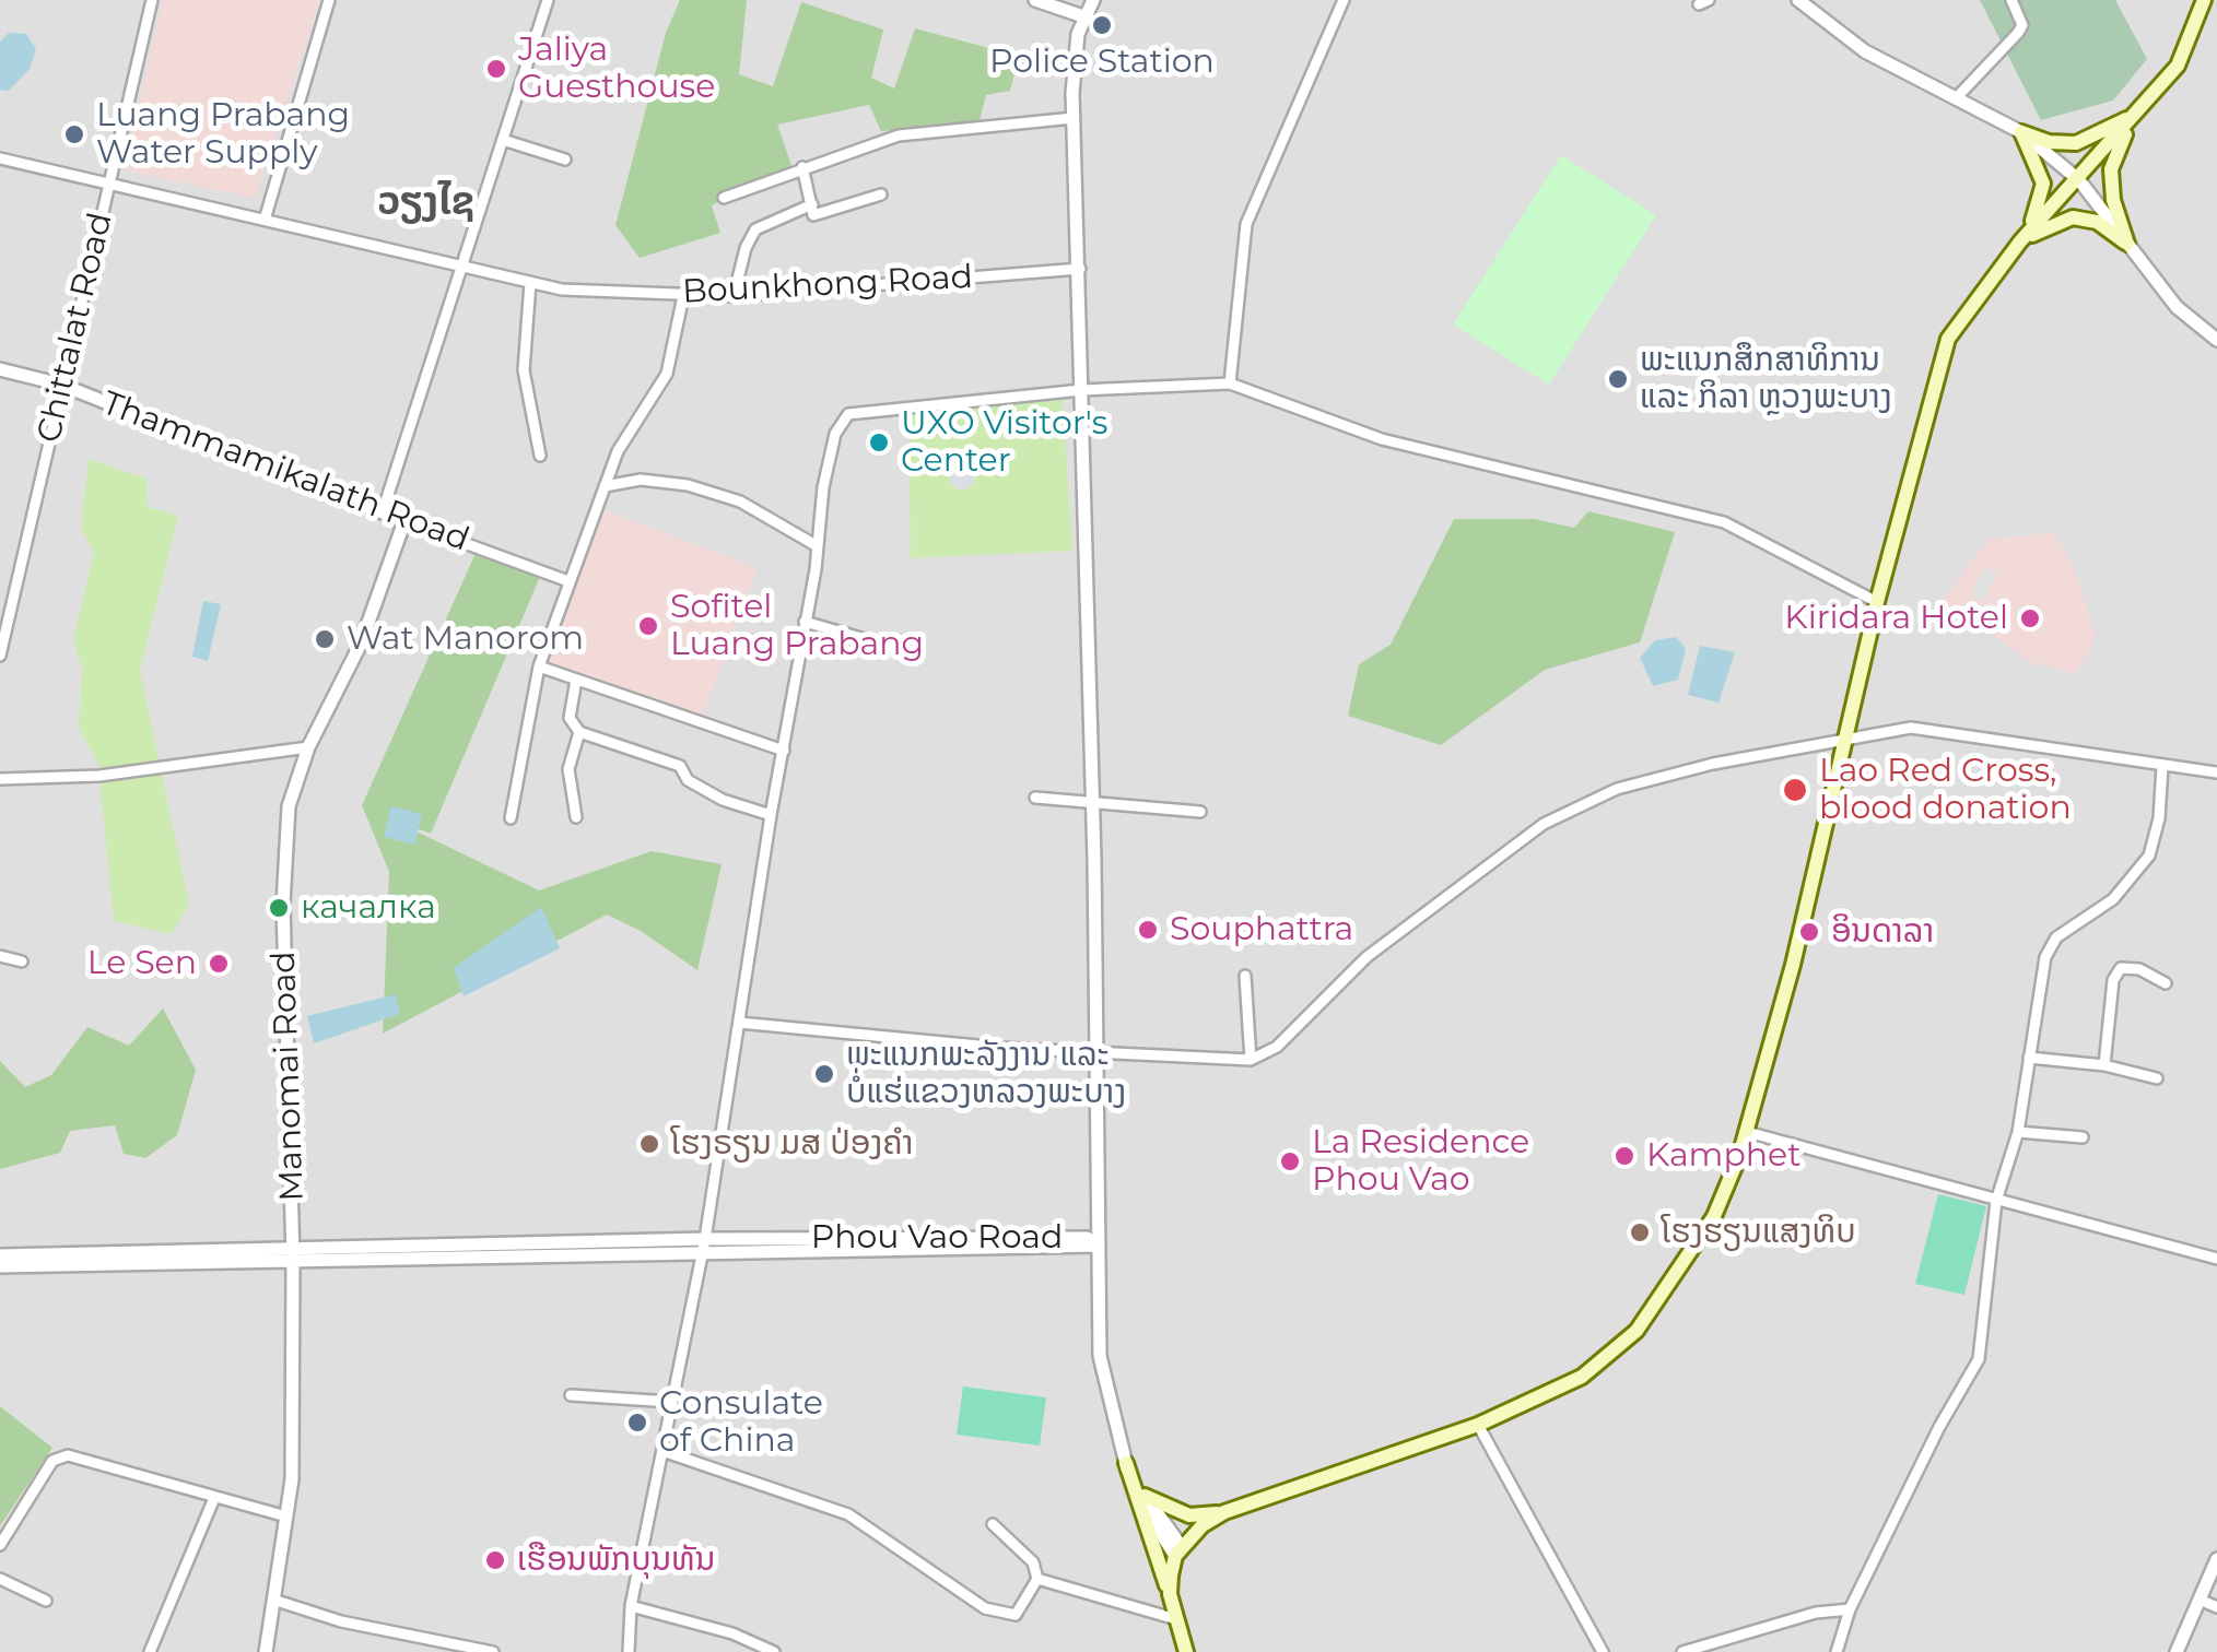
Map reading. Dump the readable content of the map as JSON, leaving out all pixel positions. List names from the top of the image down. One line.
{"streets":{"street":["Bounkhong Road","Chittalat Road","Thammamikalath Road","Manomai Road","Phou Vao Road"]},"crossings":[["Bounkhong Road","Chittalat Road"],["Chittalat Road","Thammamikalath Road"],["Thammamikalath Road","Manomai Road"],["Manomai Road","Phou Vao Road"]],"districts":["ວຽງໄຊ"],"places":["Police Station","Jaliya Guesthouse","Luang Prabang Water Supply","ພະແນກສຶກສາທິການ ແລະ ກິລາ ຫຼວງພະບາງ","UXO Visitor's Center","Kiridara Hotel","Sofitel Luang Prabang","Wat Manorom","Lao Red Cross, blood donation","качалка","Souphattra","ອິນດາລາ","Le Sen","ພະແນກພະລັງງານ ແລະ ບໍ່ແຮ່ແຂວງຫລວງພະບາງ","ໂຮງຣຽນ ມສ ປ່ອງຄຳ","Kamphet","La Residence Phou Vao","ໂຮງຮຽນແສງທິບ","Consulate of China","ເຮືອນພັກບຸນທັນ"]}
